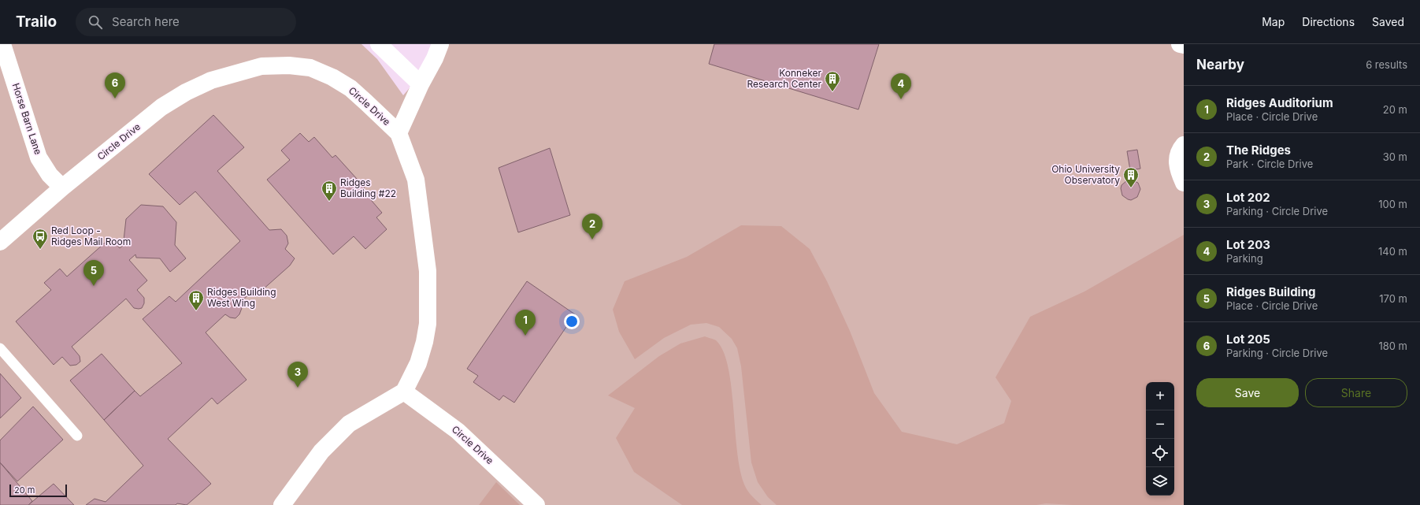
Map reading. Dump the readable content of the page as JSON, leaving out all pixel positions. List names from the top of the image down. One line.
{"streets":{"street":["Circle Drive","Horse Barn Lane"]},"crossings":[["Circle Drive","Horse Barn Lane"]],"places":{"building":["Konneker Research Center","Ohio University Observatory","Ridges Building #22","Ridges Building West Wing"],"bus stop":["Red Loop - Ridges Mail Room"]},"scale_bar":"20 m","page":{"header":"Trailo","search":"Search here","nav":["Map","Directions","Saved"],"heading":["Nearby","6 results"],"pins":["6","4","2","5","1","3"],"list":[{"mark":"1","name":"Ridges Auditorium","note":"Place · Circle Drive","value":"20 m"},{"mark":"2","name":"The Ridges","note":"Park · Circle Drive","value":"30 m"},{"mark":"3","name":"Lot 202","note":"Parking · Circle Drive","value":"100 m"},{"mark":"4","name":"Lot 203","note":"Parking","value":"140 m"},{"mark":"5","name":"Ridges Building","note":"Place · Circle Drive","value":"170 m"},{"mark":"6","name":"Lot 205","note":"Parking · Circle Drive","value":"180 m"}],"buttons":["Save","Share"],"map_buttons":["+","−"],"scale":"20 m"}}
